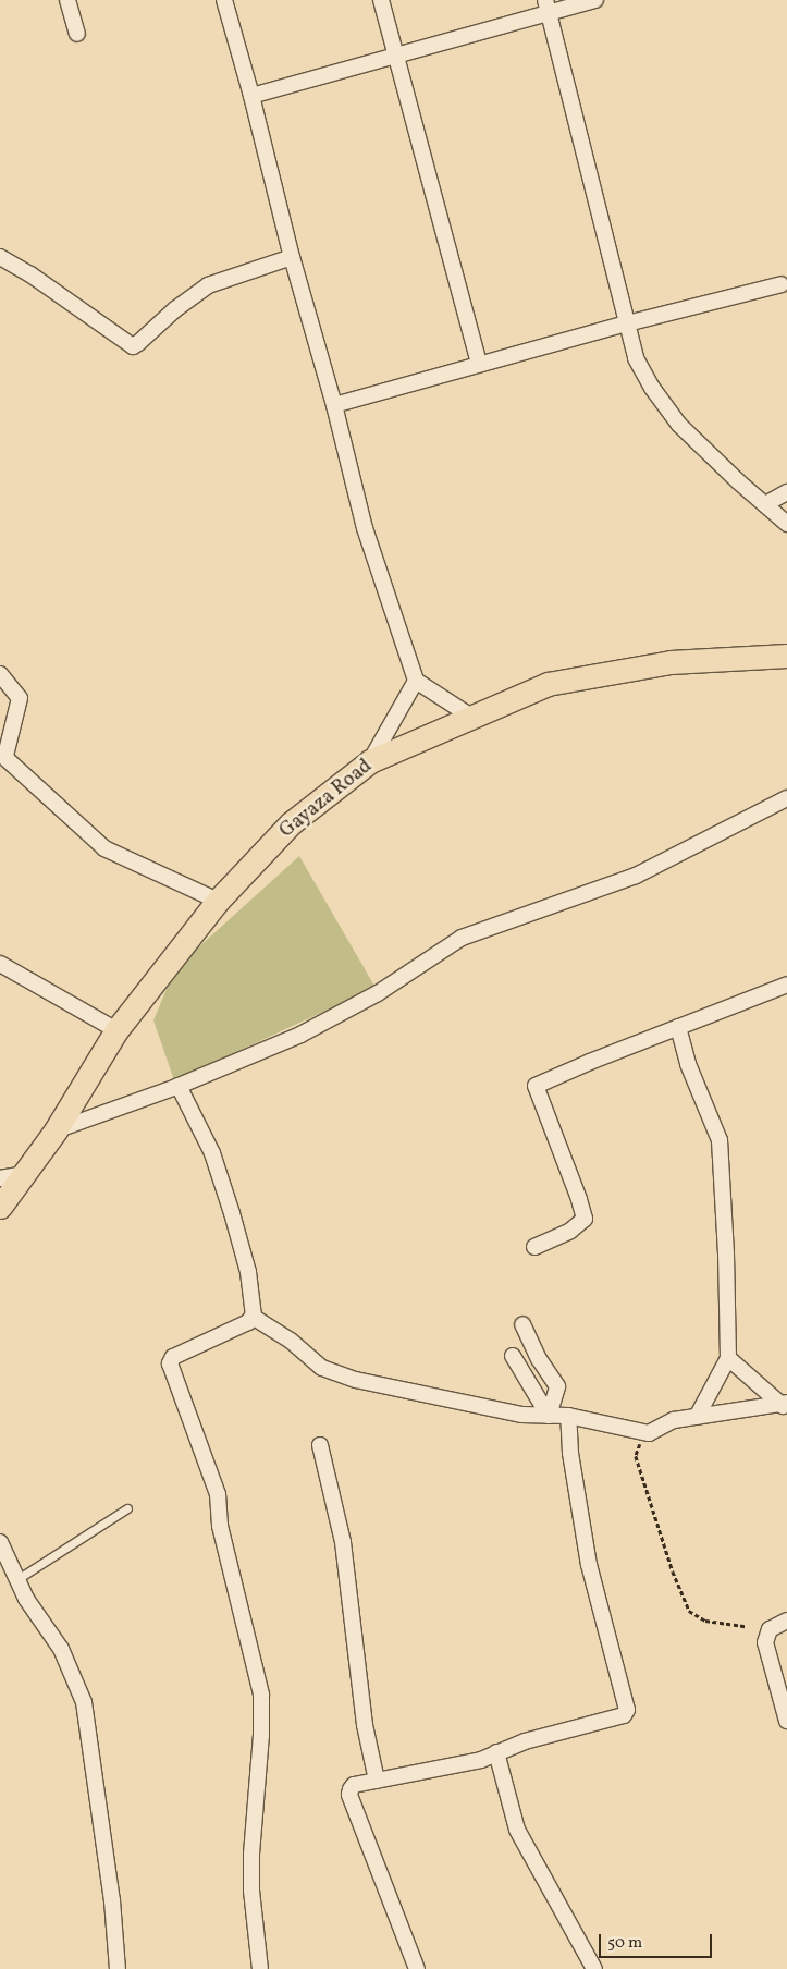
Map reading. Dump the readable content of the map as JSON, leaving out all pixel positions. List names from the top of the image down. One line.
{"streets":{"main road":["Gayaza Road"]},"scale_bar":"50 m"}
